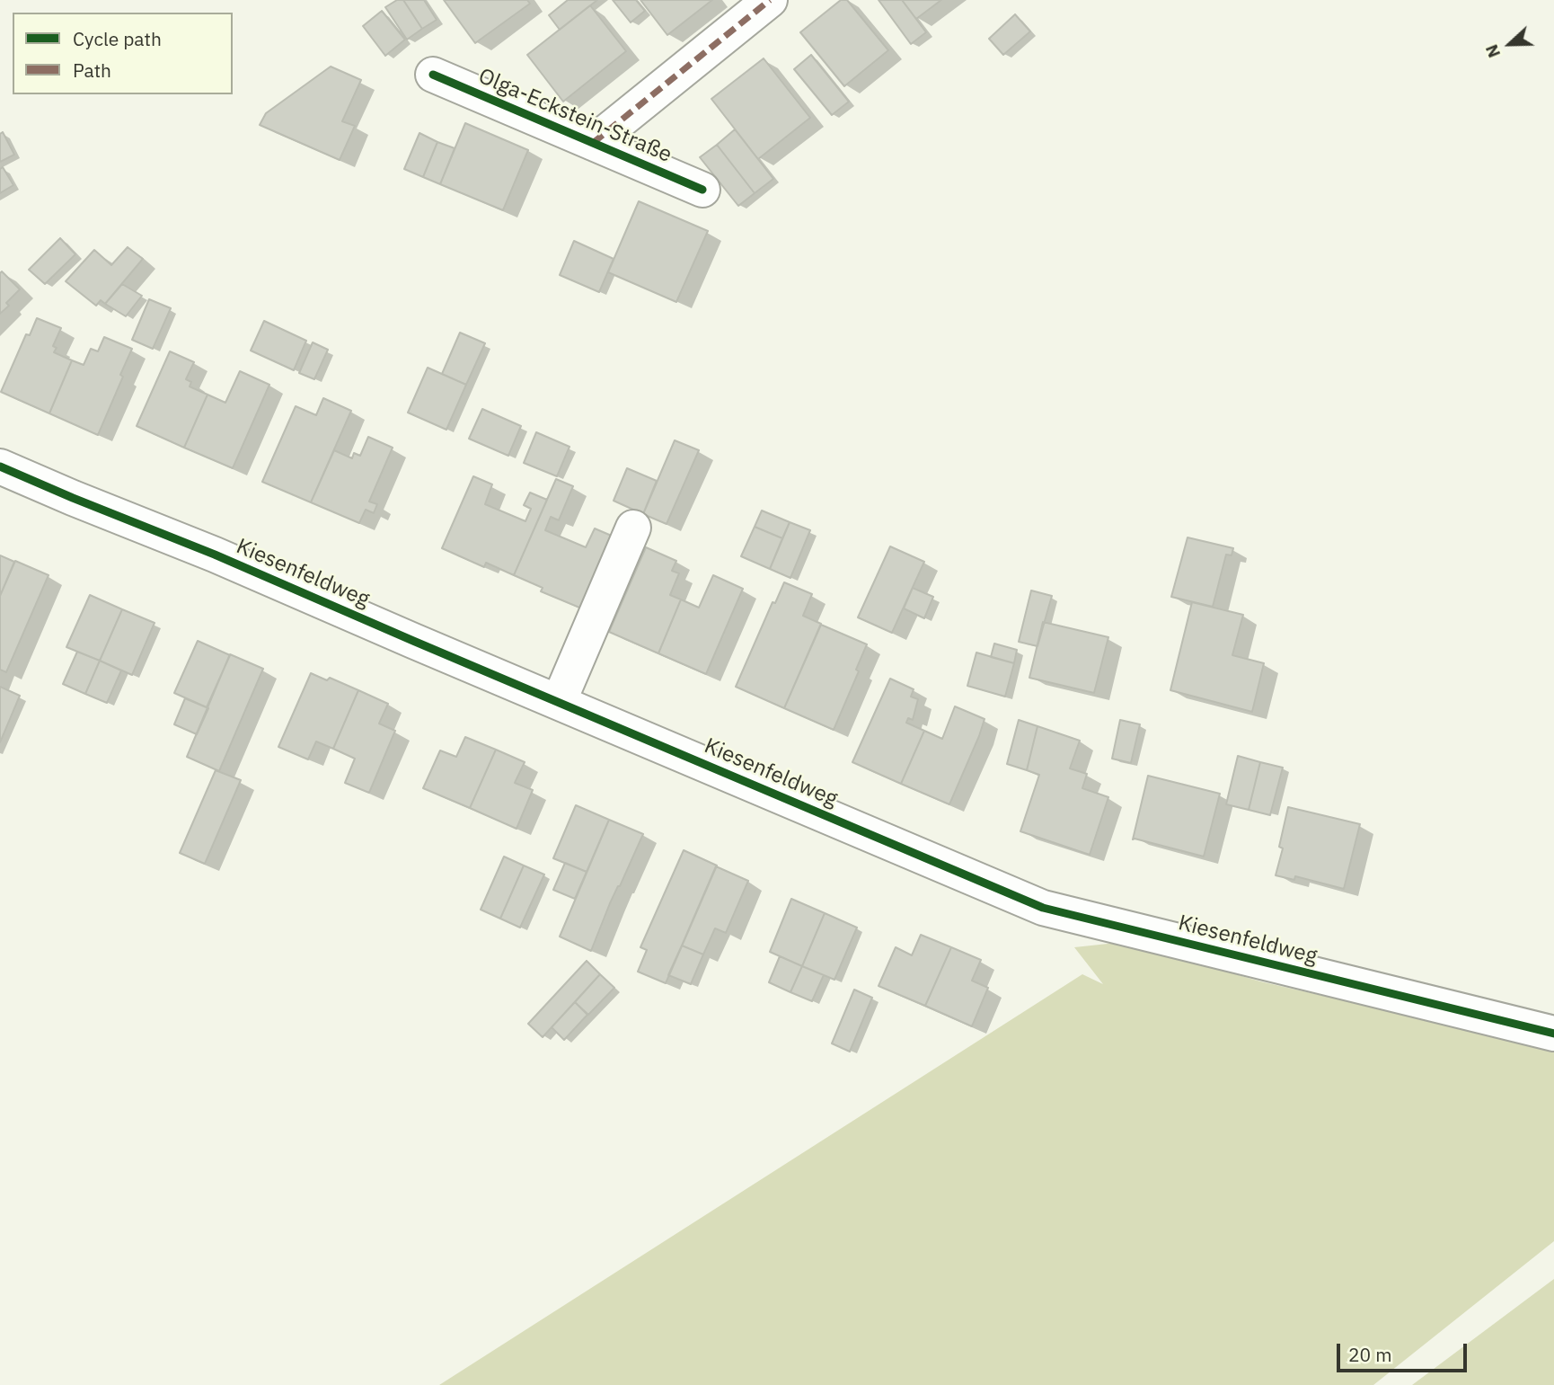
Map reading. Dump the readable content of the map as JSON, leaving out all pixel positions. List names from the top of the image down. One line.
{"streets":{"street":["Olga-Eckstein-Straße","Kiesenfeldweg"]},"legend":["Cycle path","Path"],"scale_bar":"20 m","north":"left"}
